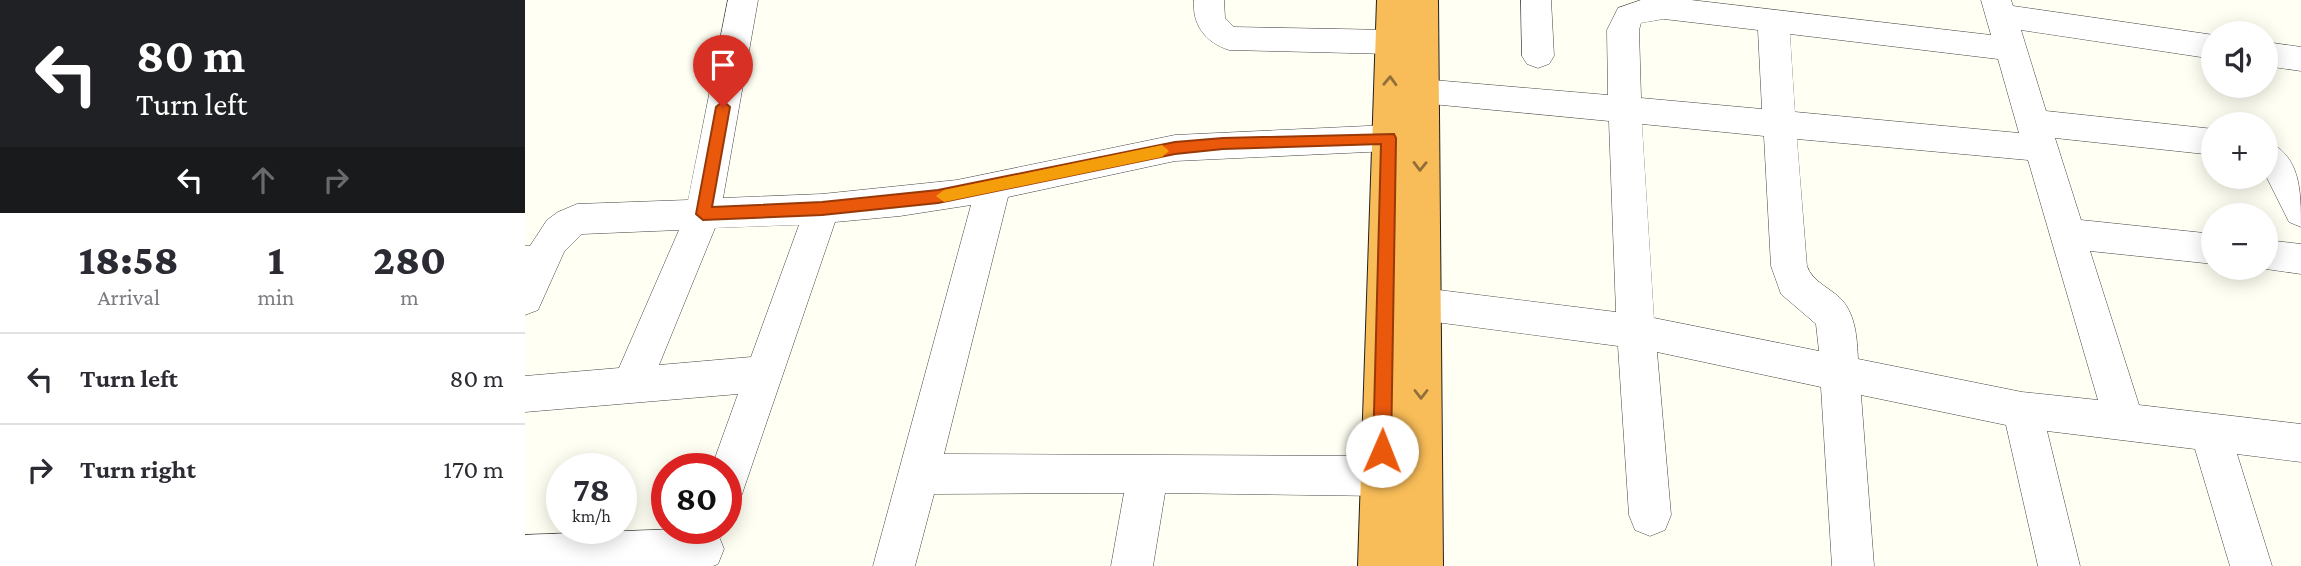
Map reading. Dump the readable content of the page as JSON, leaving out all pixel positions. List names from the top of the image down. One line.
{"page":{"turn":["80 m","Turn left"],"map_buttons":["+","−"],"eta":["18:58","Arrival","1","min","280","m"],"list":[{"name":"Turn left","value":"80 m"},{"name":"Turn right","value":"170 m"}],"speed":"78 km/h","limit":"80"}}
